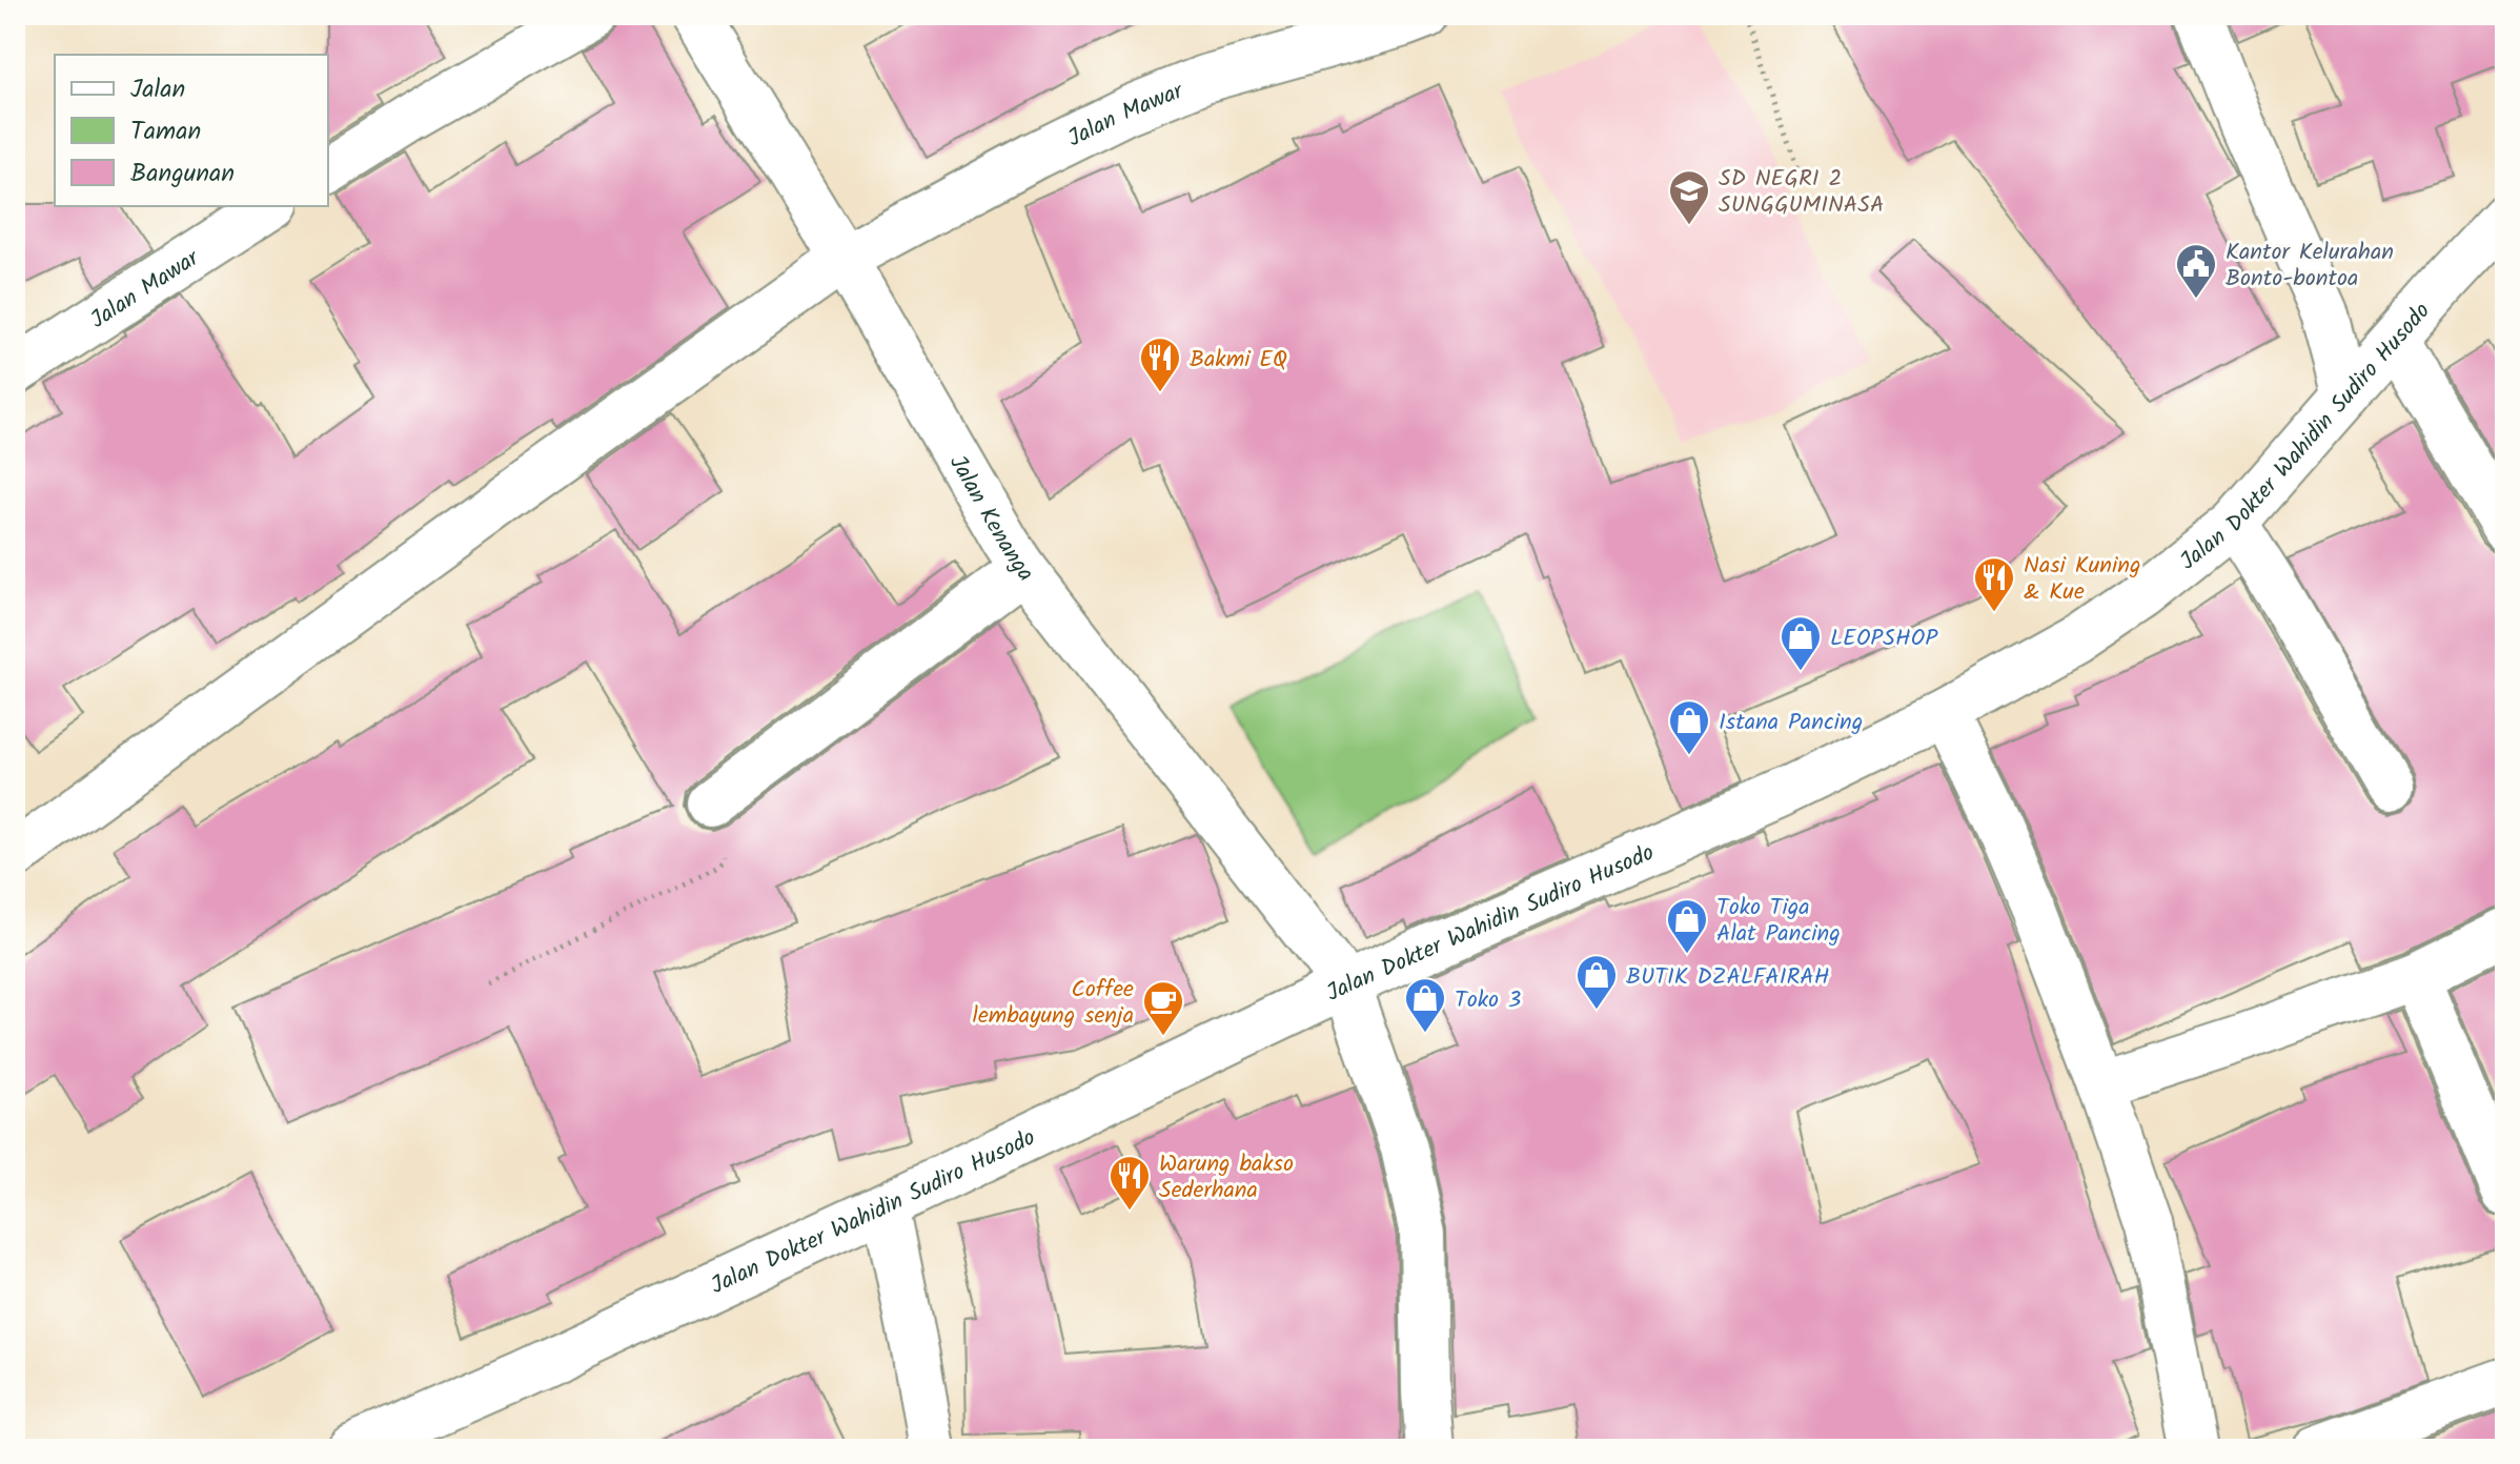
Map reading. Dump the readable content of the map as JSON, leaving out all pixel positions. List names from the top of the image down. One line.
{"streets":{"street":["Jalan Mawar","Jalan Dokter Wahidin Sudiro Husodo","Jalan Kenanga"]},"crossings":[["Jalan Mawar","Jalan Kenanga"],["Jalan Dokter Wahidin Sudiro Husodo","Jalan Kenanga"]],"places":{"school or university":["SD NEGRI 2 SUNGGUMINASA"],"public building":["Kantor Kelurahan Bonto-bontoa"],"restaurant":["Bakmi EQ","Nasi Kuning & Kue","Warung bakso Sederhana"],"shop":["LEOPSHOP","Istana Pancing","Toko Tiga Alat Pancing","BUTIK DZALFAIRAH","Toko 3"],"cafe":["Coffee lembayung senja"]},"legend":["Jalan","Taman","Bangunan"]}
